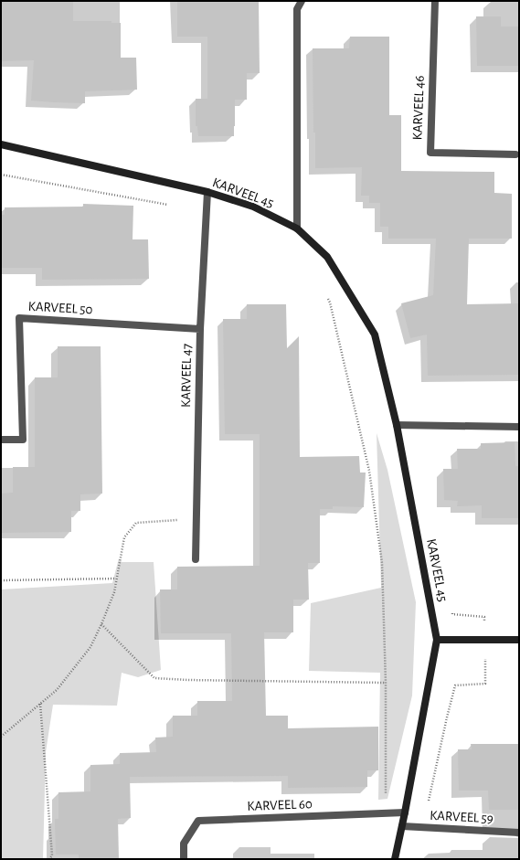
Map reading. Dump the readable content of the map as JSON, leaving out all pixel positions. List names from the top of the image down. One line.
{"streets":{"street":["KARVEEL 46","KARVEEL 45","KARVEEL 50","KARVEEL 47","KARVEEL 60","KARVEEL 59"]},"crossings":[["KARVEEL 45","KARVEEL 47"],["KARVEEL 50","KARVEEL 47"]]}
